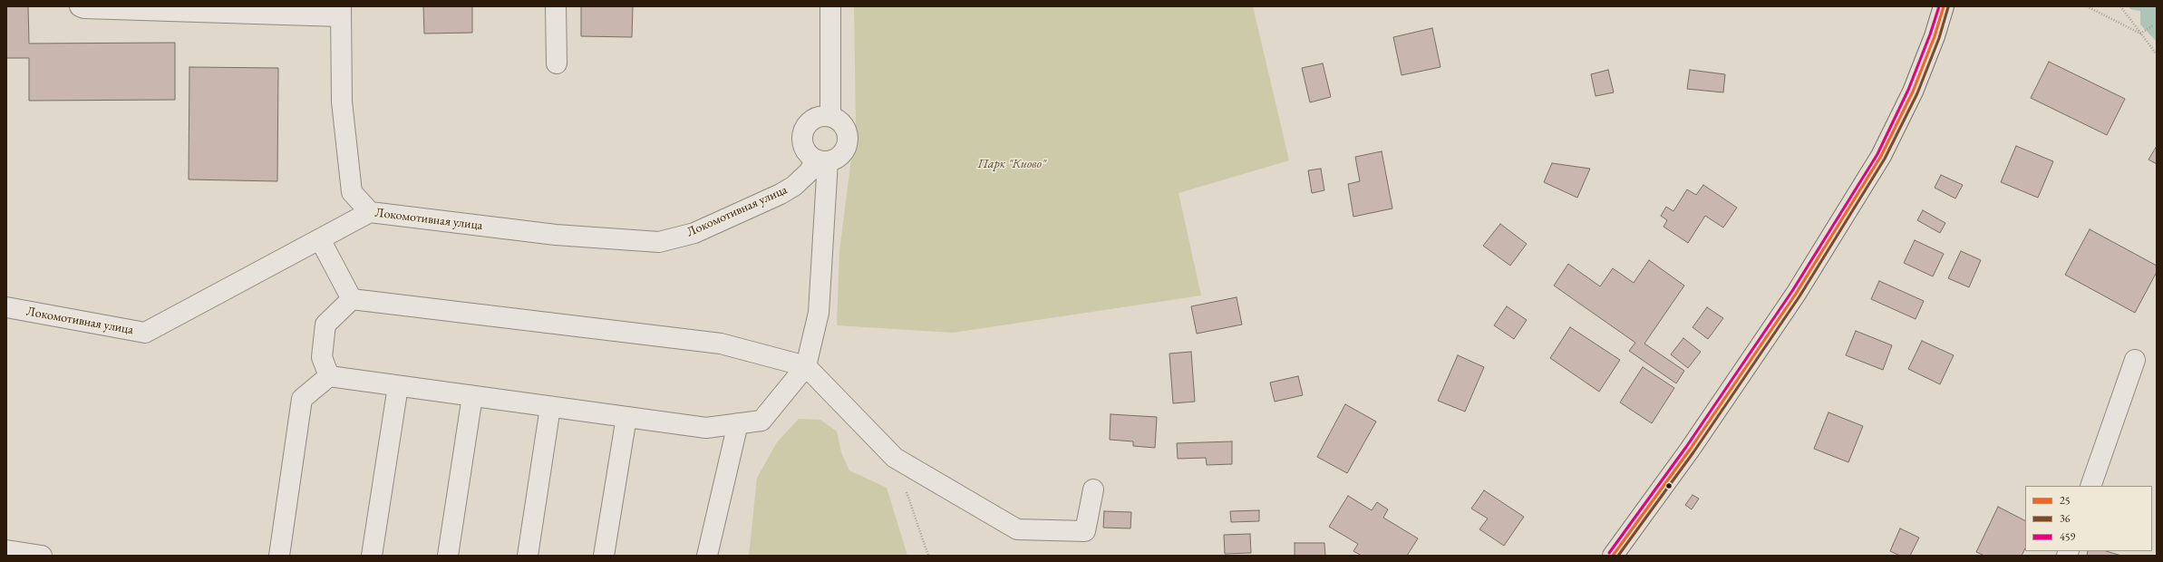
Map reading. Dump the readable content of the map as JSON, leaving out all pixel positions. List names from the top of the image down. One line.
{"streets":{"street":["Локомотивная улица"]},"parks":["Парк \"Киово\""],"lines":["transit line 25","transit line 459","transit line 36"],"legend":["25","36","459"]}
